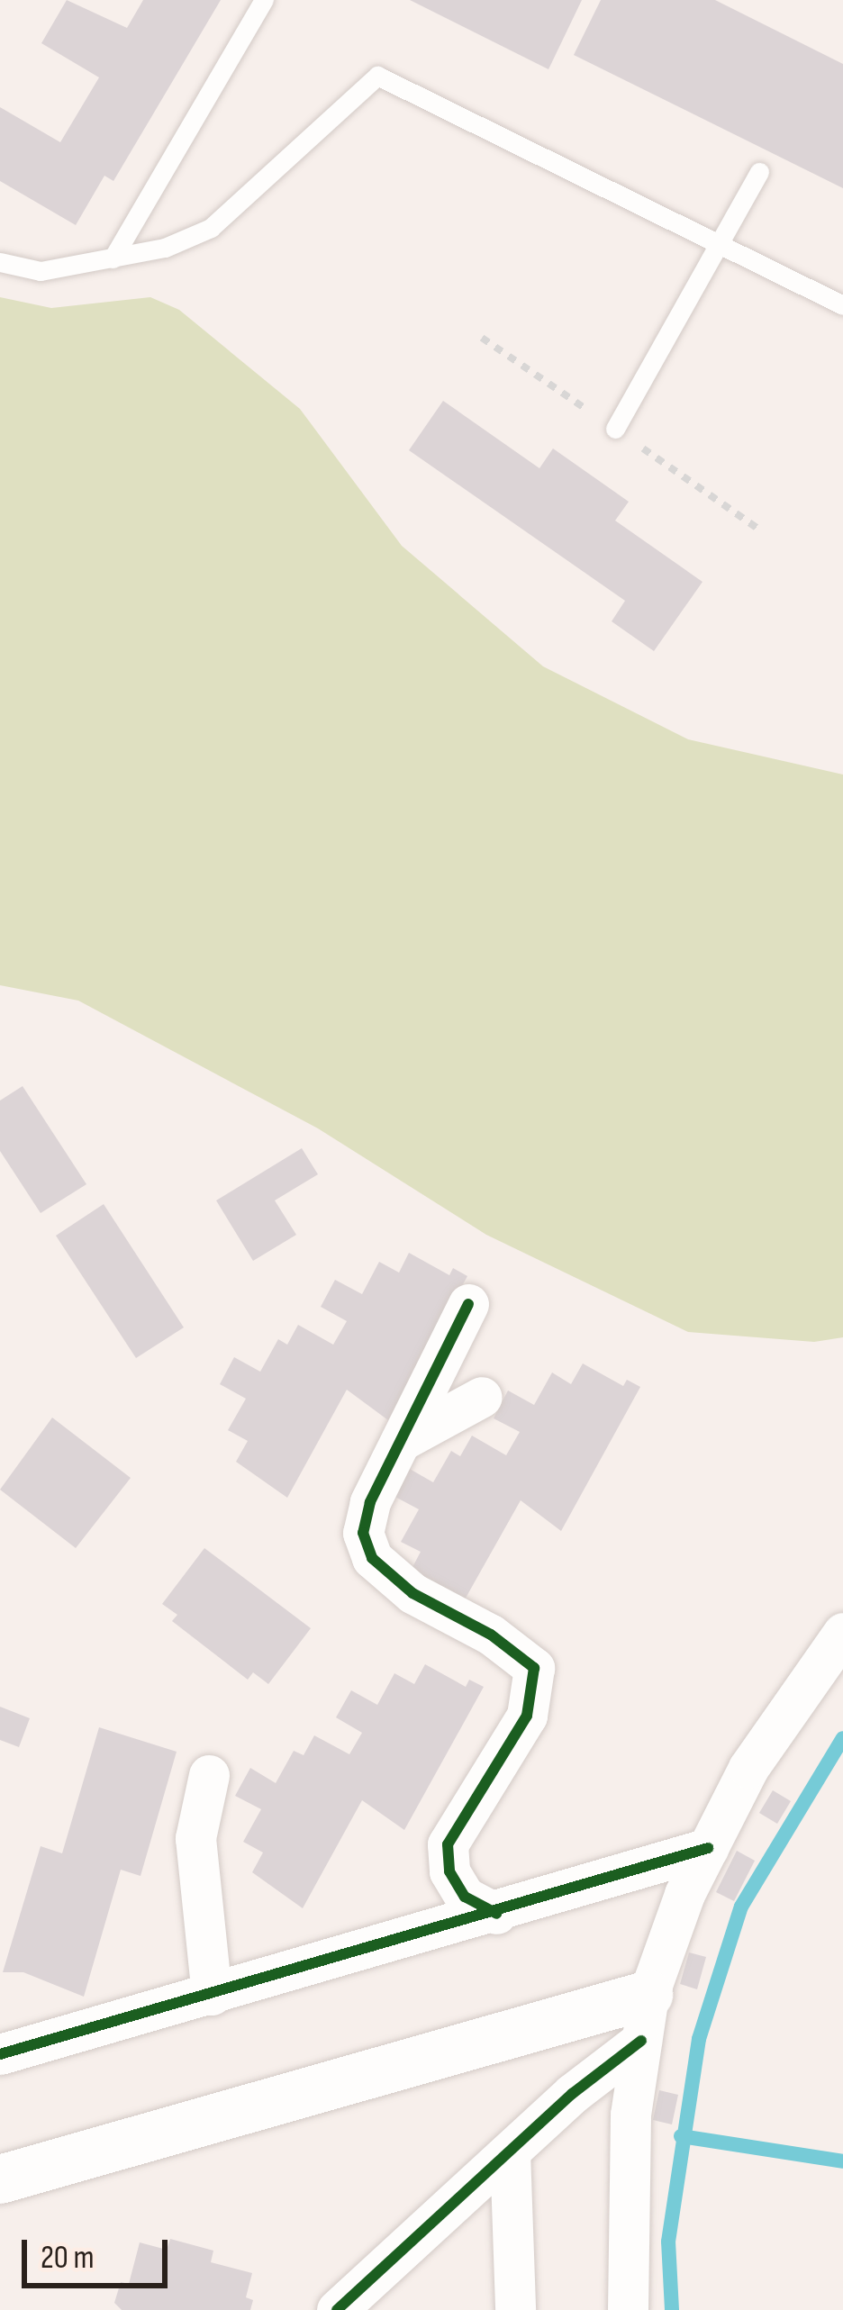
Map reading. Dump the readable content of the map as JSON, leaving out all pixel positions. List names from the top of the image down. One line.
{"scale_bar":"20 m"}
